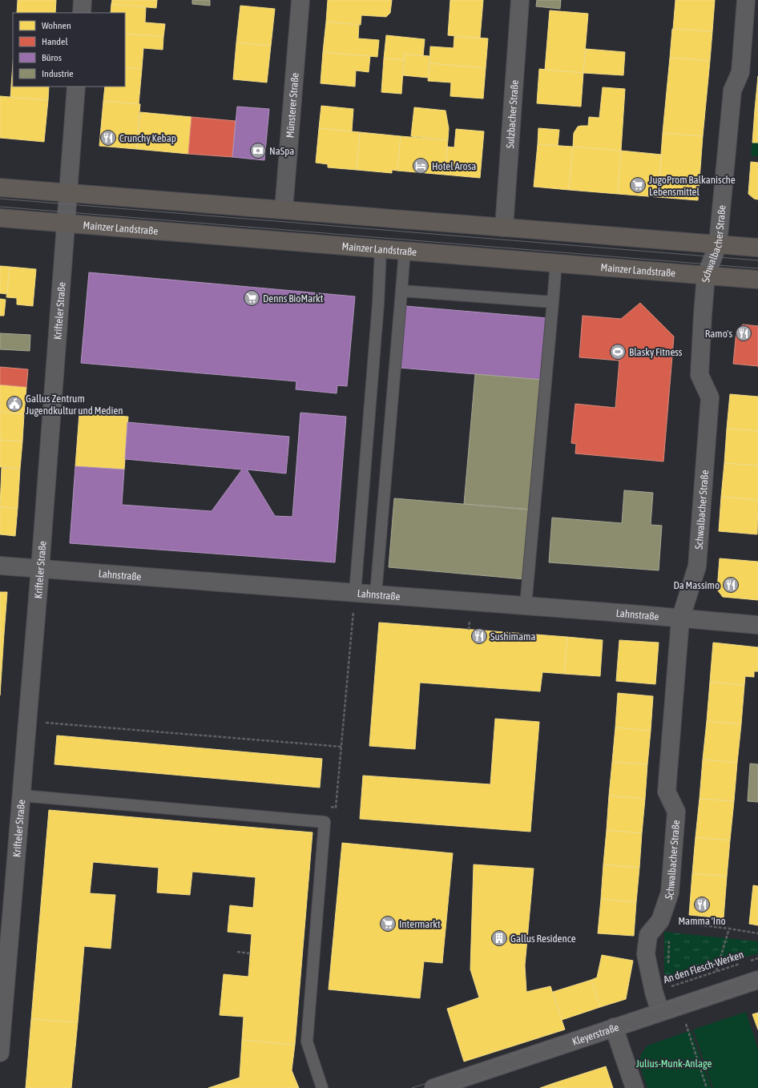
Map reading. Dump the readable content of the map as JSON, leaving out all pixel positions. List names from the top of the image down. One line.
{"streets":{"main road":["Mainzer Landstraße"],"street":["Münsterer Straße","Sulzbacher Straße","Schwalbacher Straße","Krifteler Straße","Lahnstraße","Kleyerstraße"],"path":["An den Flesch-Werken"]},"crossings":[["Mainzer Landstraße","Schwalbacher Straße"],["Mainzer Landstraße","Krifteler Straße"],["Schwalbacher Straße","Lahnstraße"],["Schwalbacher Straße","An den Flesch-Werken"],["Schwalbacher Straße","Kleyerstraße"],["Krifteler Straße","Lahnstraße"]],"parks":["Julius-Munk-Anlage"],"places":{"restaurant":["Crunchy Kebap","Ramo's","Da Massimo","Sushimama","Mamma 'Ino"],"bank":["NaSpa"],"hotel":["Hotel Arosa"],"supermarket":["JugoProm Balkanische Lebensmittel","Denns BioMarkt","Intermarkt"],"sports":["Blasky Fitness"],"public building":["Gallus Zentrum Jugendkultur und Medien"],"building":["Gallus Residence"]},"legend":["Wohnen","Handel","Büros","Industrie"]}
